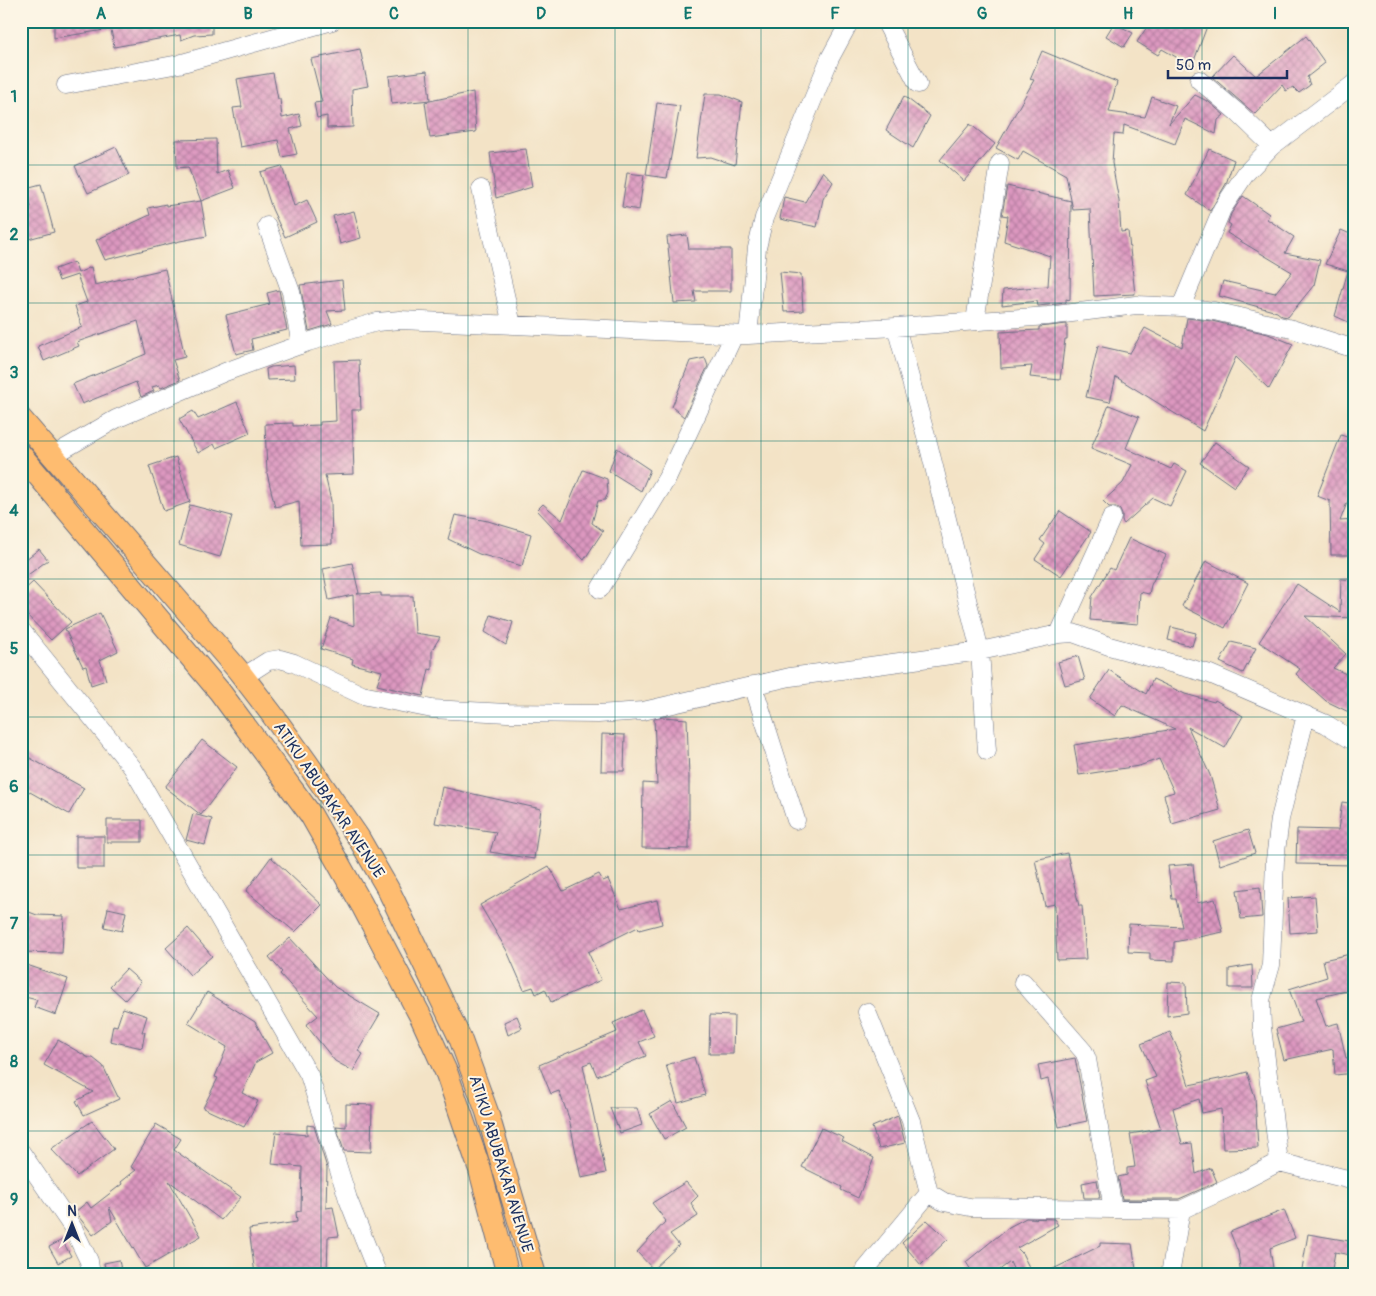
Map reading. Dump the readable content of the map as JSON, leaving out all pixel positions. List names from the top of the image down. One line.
{"streets":{"main road":["ATIKU ABUBAKAR AVENUE"]},"scale_bar":"50 m","north":"top","grid":{"columns":["A","B","C","D","E","F","G","H","I"],"rows":["1","2","3","4","5","6","7","8","9"]}}
